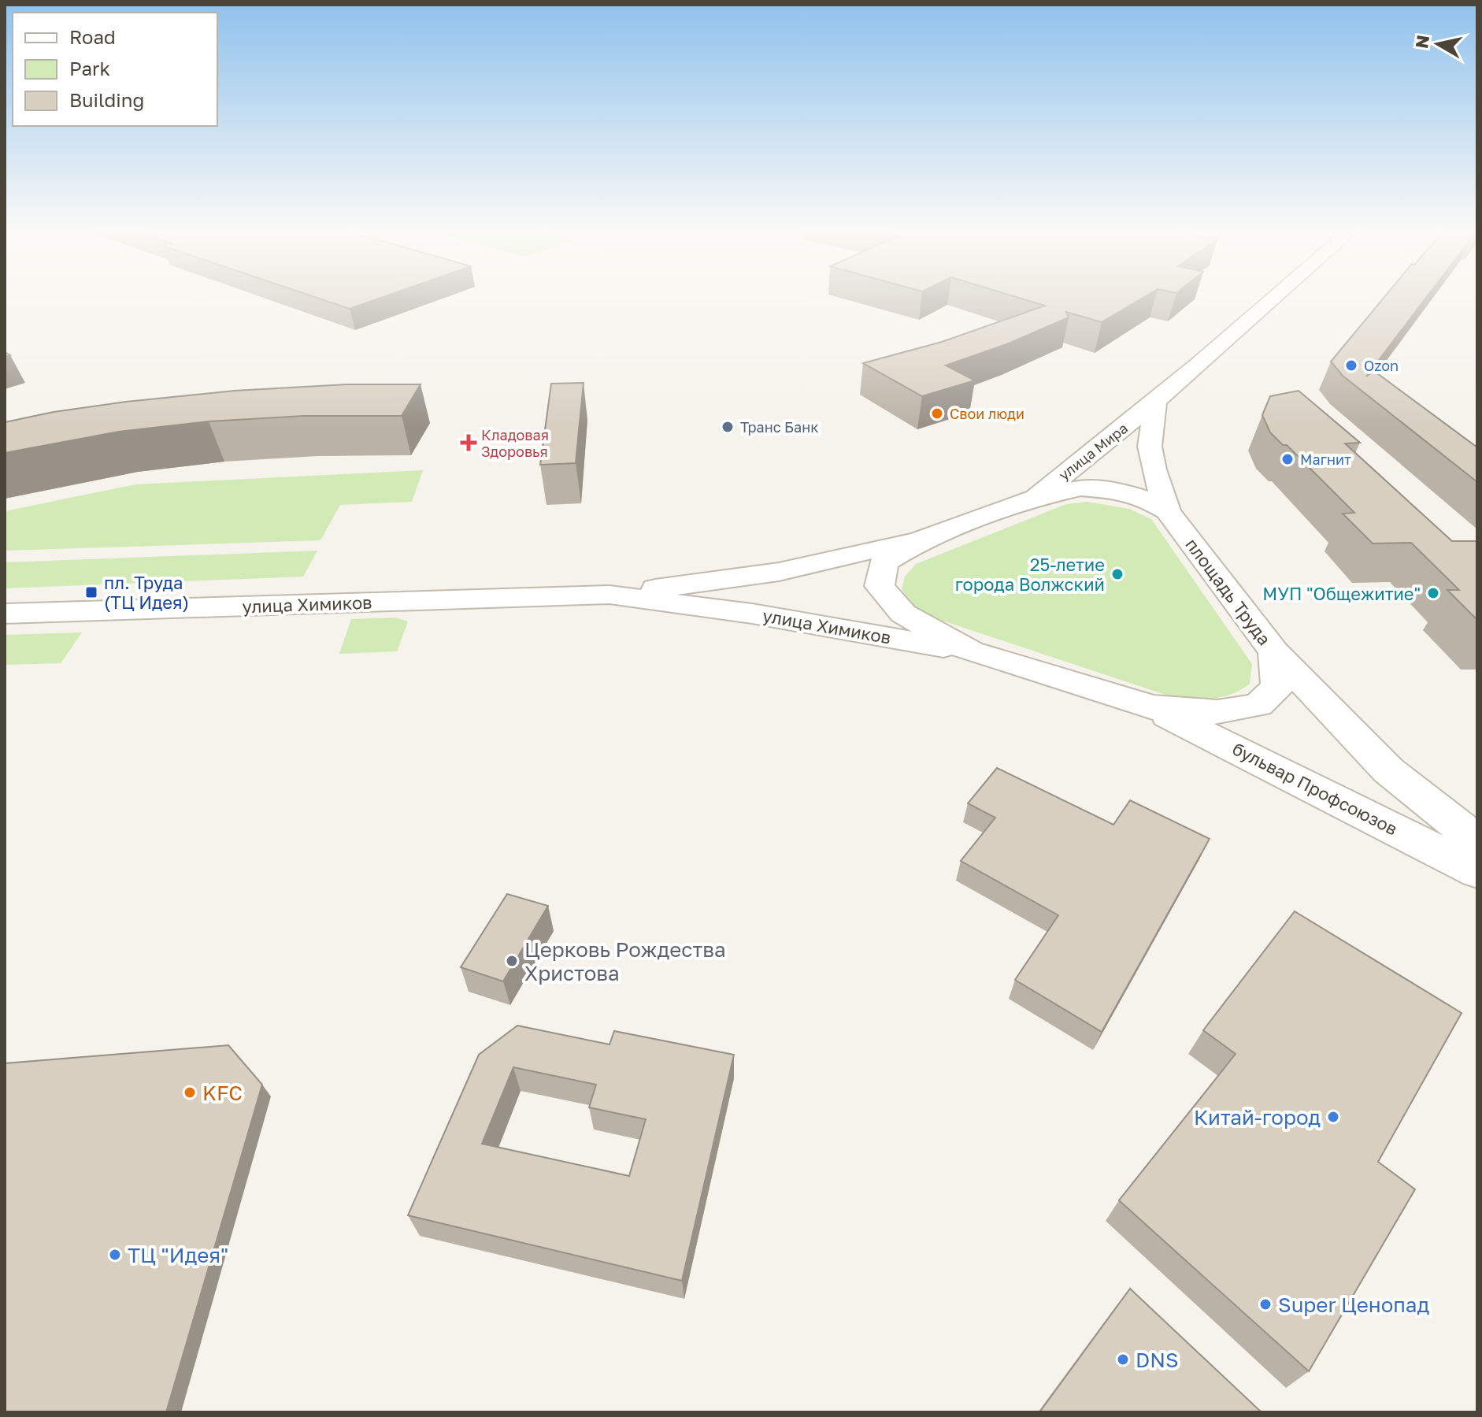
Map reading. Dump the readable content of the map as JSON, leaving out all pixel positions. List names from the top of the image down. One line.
{"streets":{"street":["улица Мира","площадь Труда","улица Химиков","бульвар Профсоюзов"]},"crossings":[["улица Мира","площадь Труда"],["площадь Труда","улица Химиков"],["площадь Труда","бульвар Профсоюзов"]],"places":{"other":["Ozon","Свои люди","Транс Банк","Магнит","25-летие города Волжский","МУП \"Общежитие\"","Церковь Рождества Христова","KFC","Китай-город","ТЦ \"Идея\"","Super Ценопад","DNS"],"health":["Кладовая Здоровья"],"transit":["пл. Труда (ТЦ Идея)"]},"legend":["Road","Park","Building"],"north":"left"}
